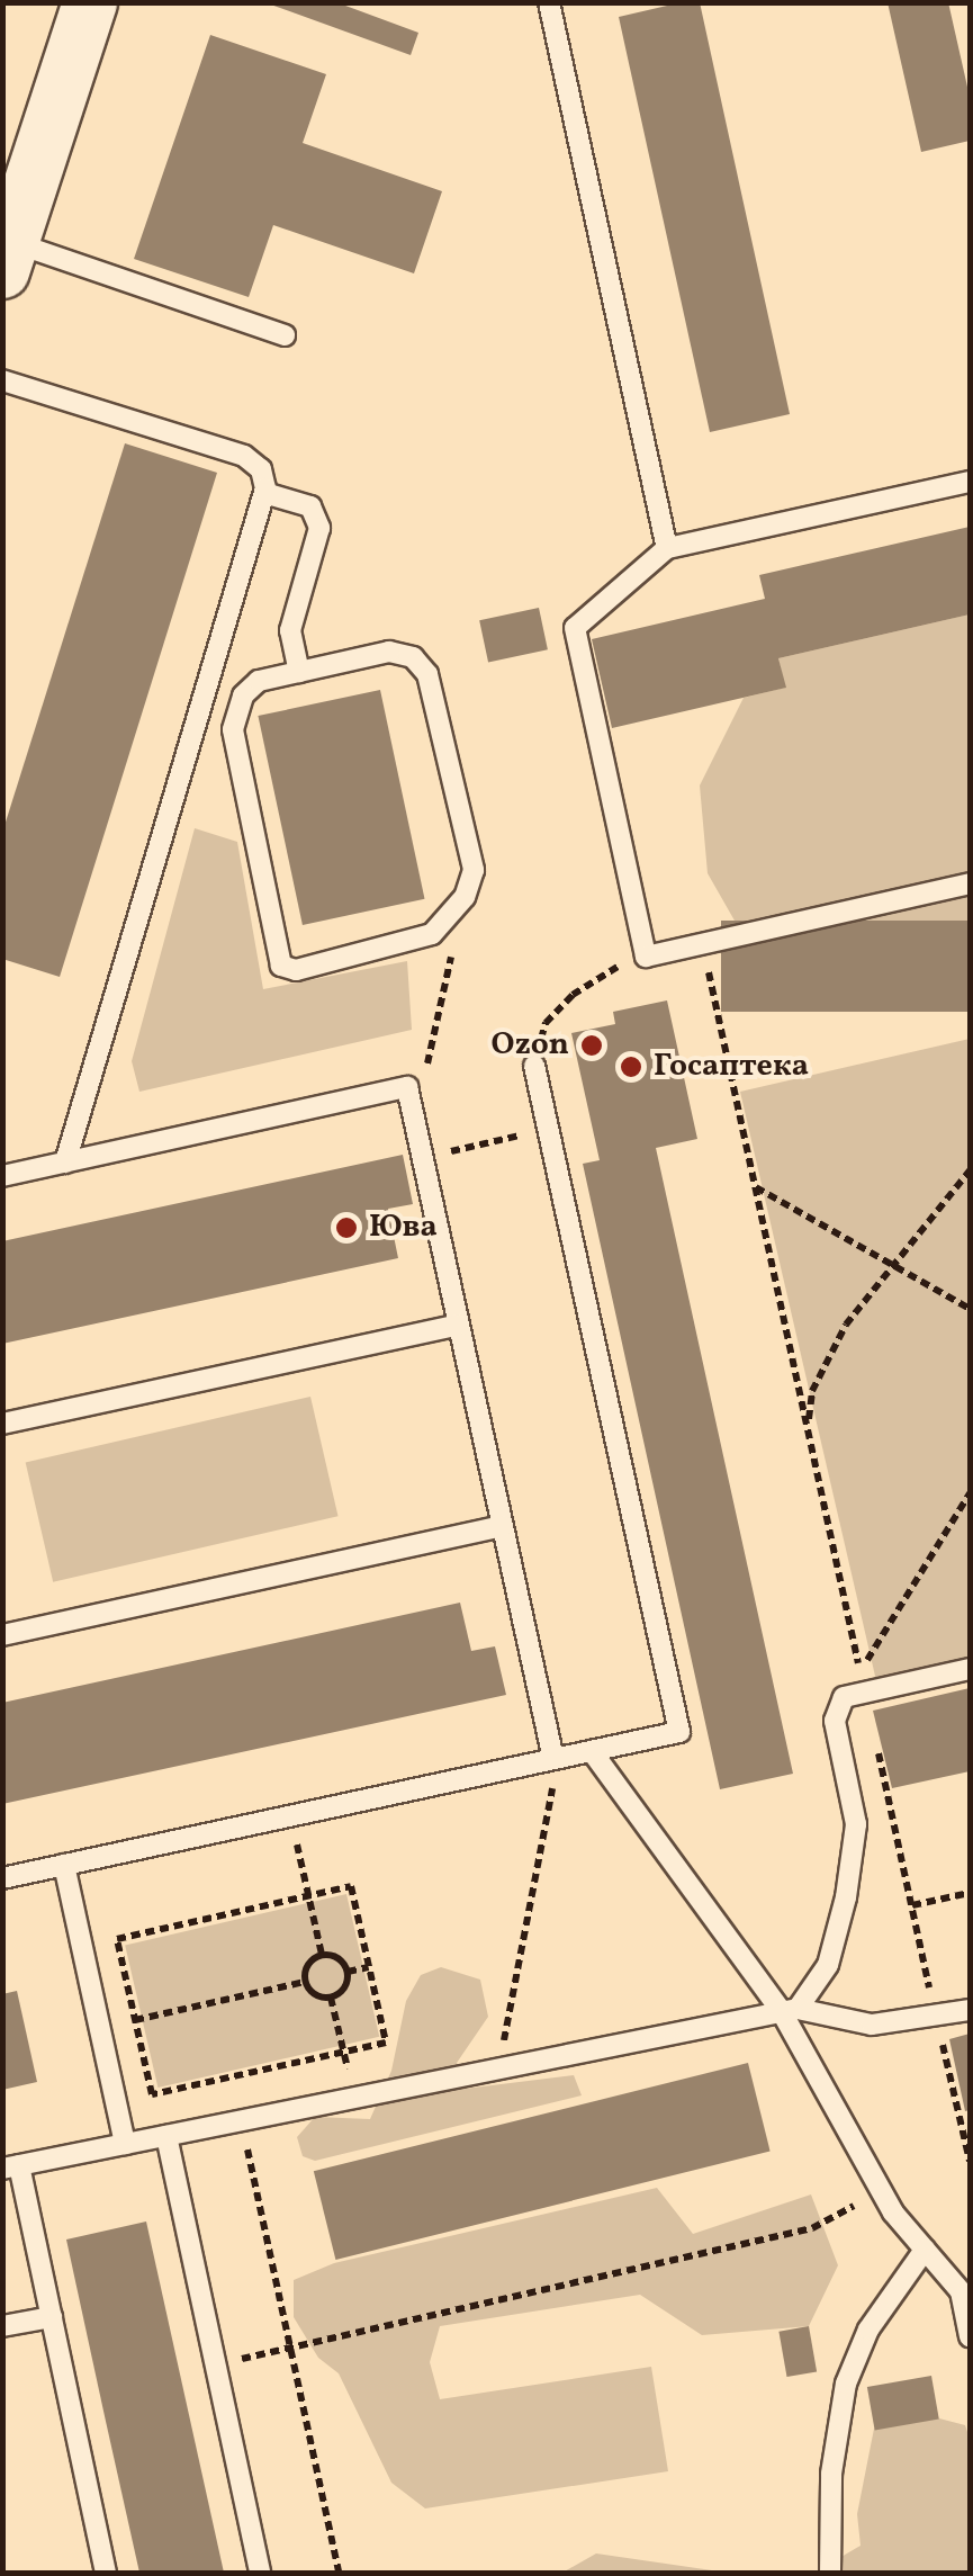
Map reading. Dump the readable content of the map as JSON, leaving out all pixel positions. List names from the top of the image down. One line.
{"places":["Ozon","Госаптека","Юва"]}
